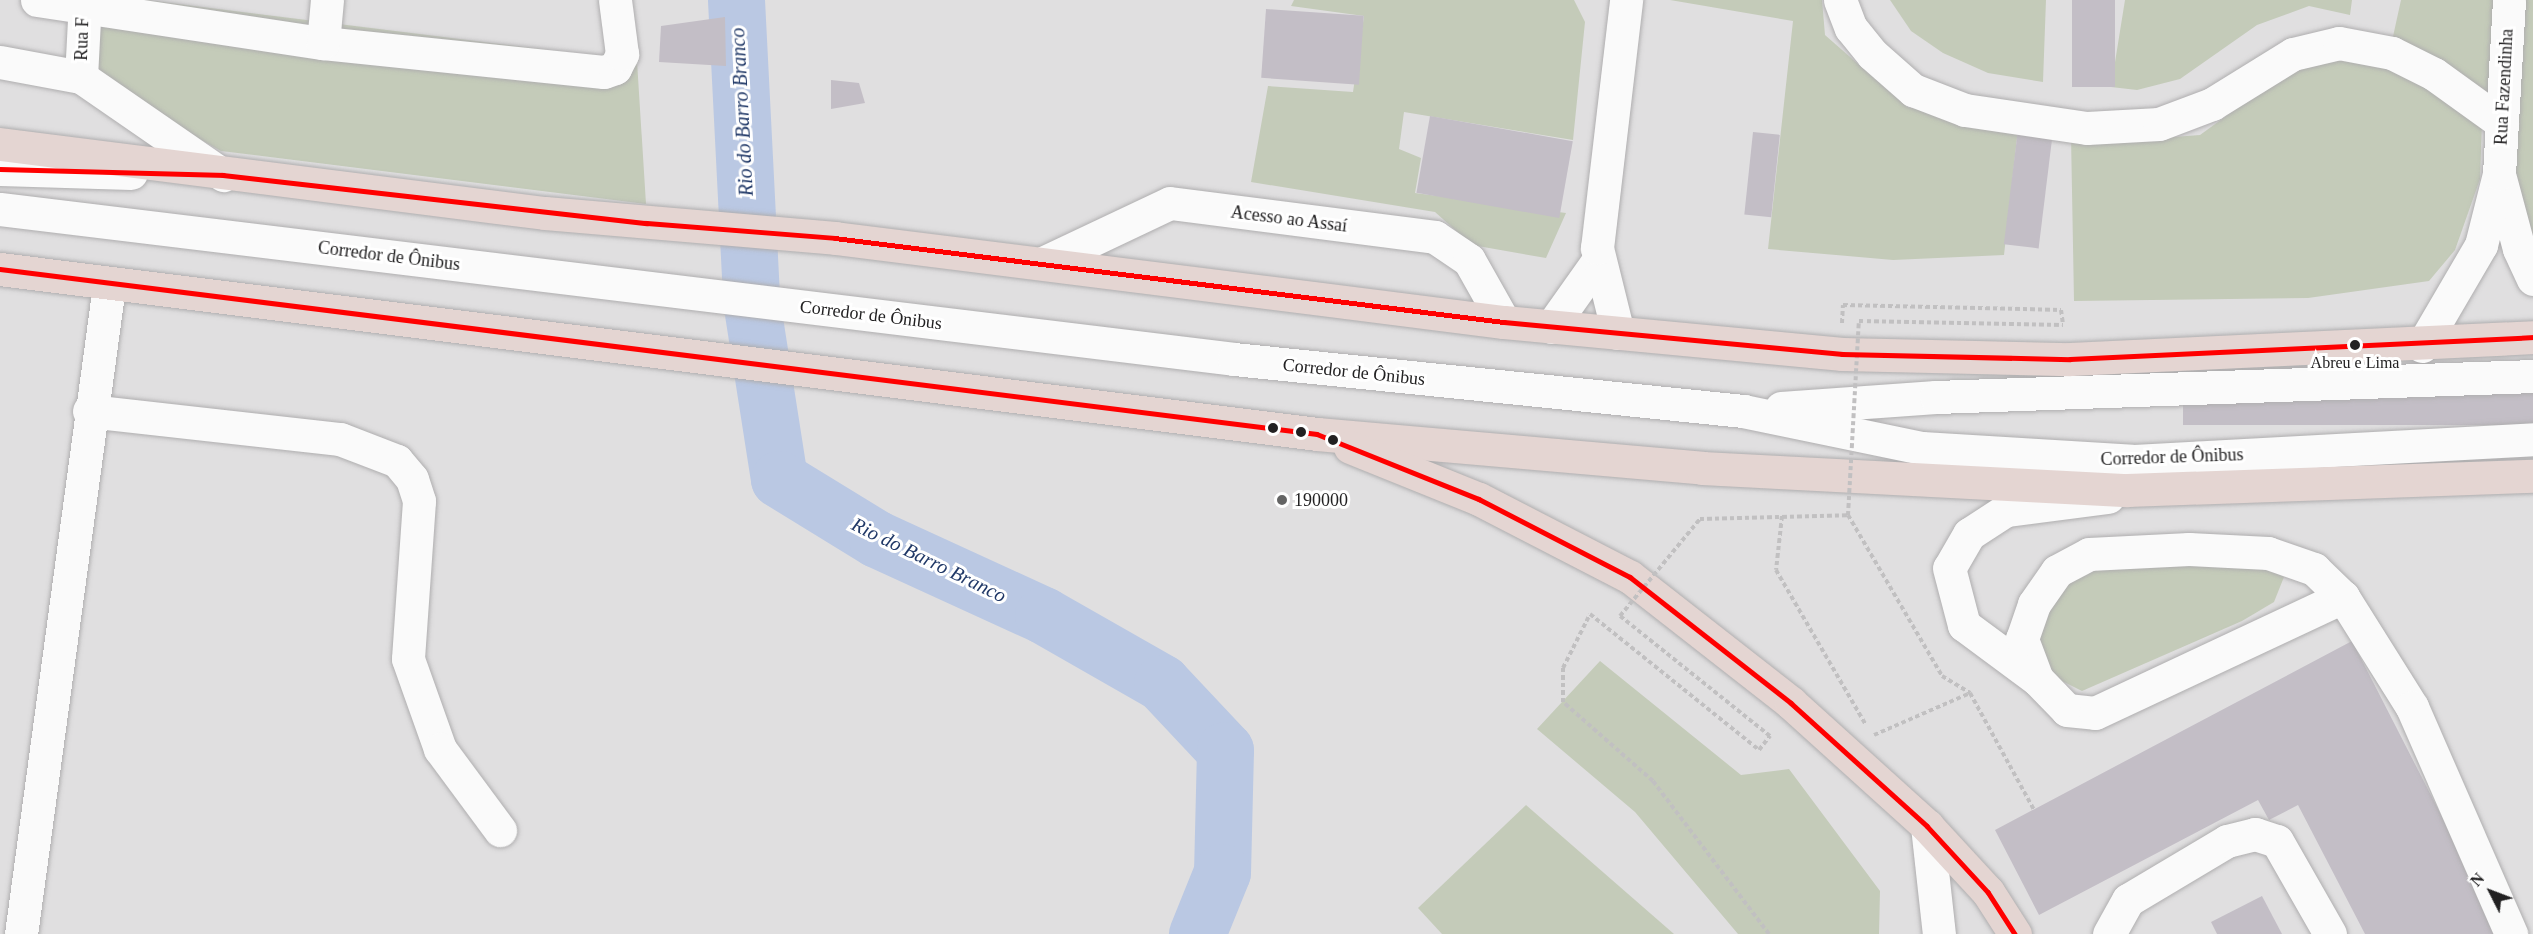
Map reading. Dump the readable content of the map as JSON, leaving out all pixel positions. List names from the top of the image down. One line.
{"streets":{"street":["Rua F","Rua Fazendinha","Acesso ao Assaí","Corredor de Ônibus"]},"water":["Rio do Barro Branco"],"places":["Abreu e Lima","190000"],"north":"top left"}
